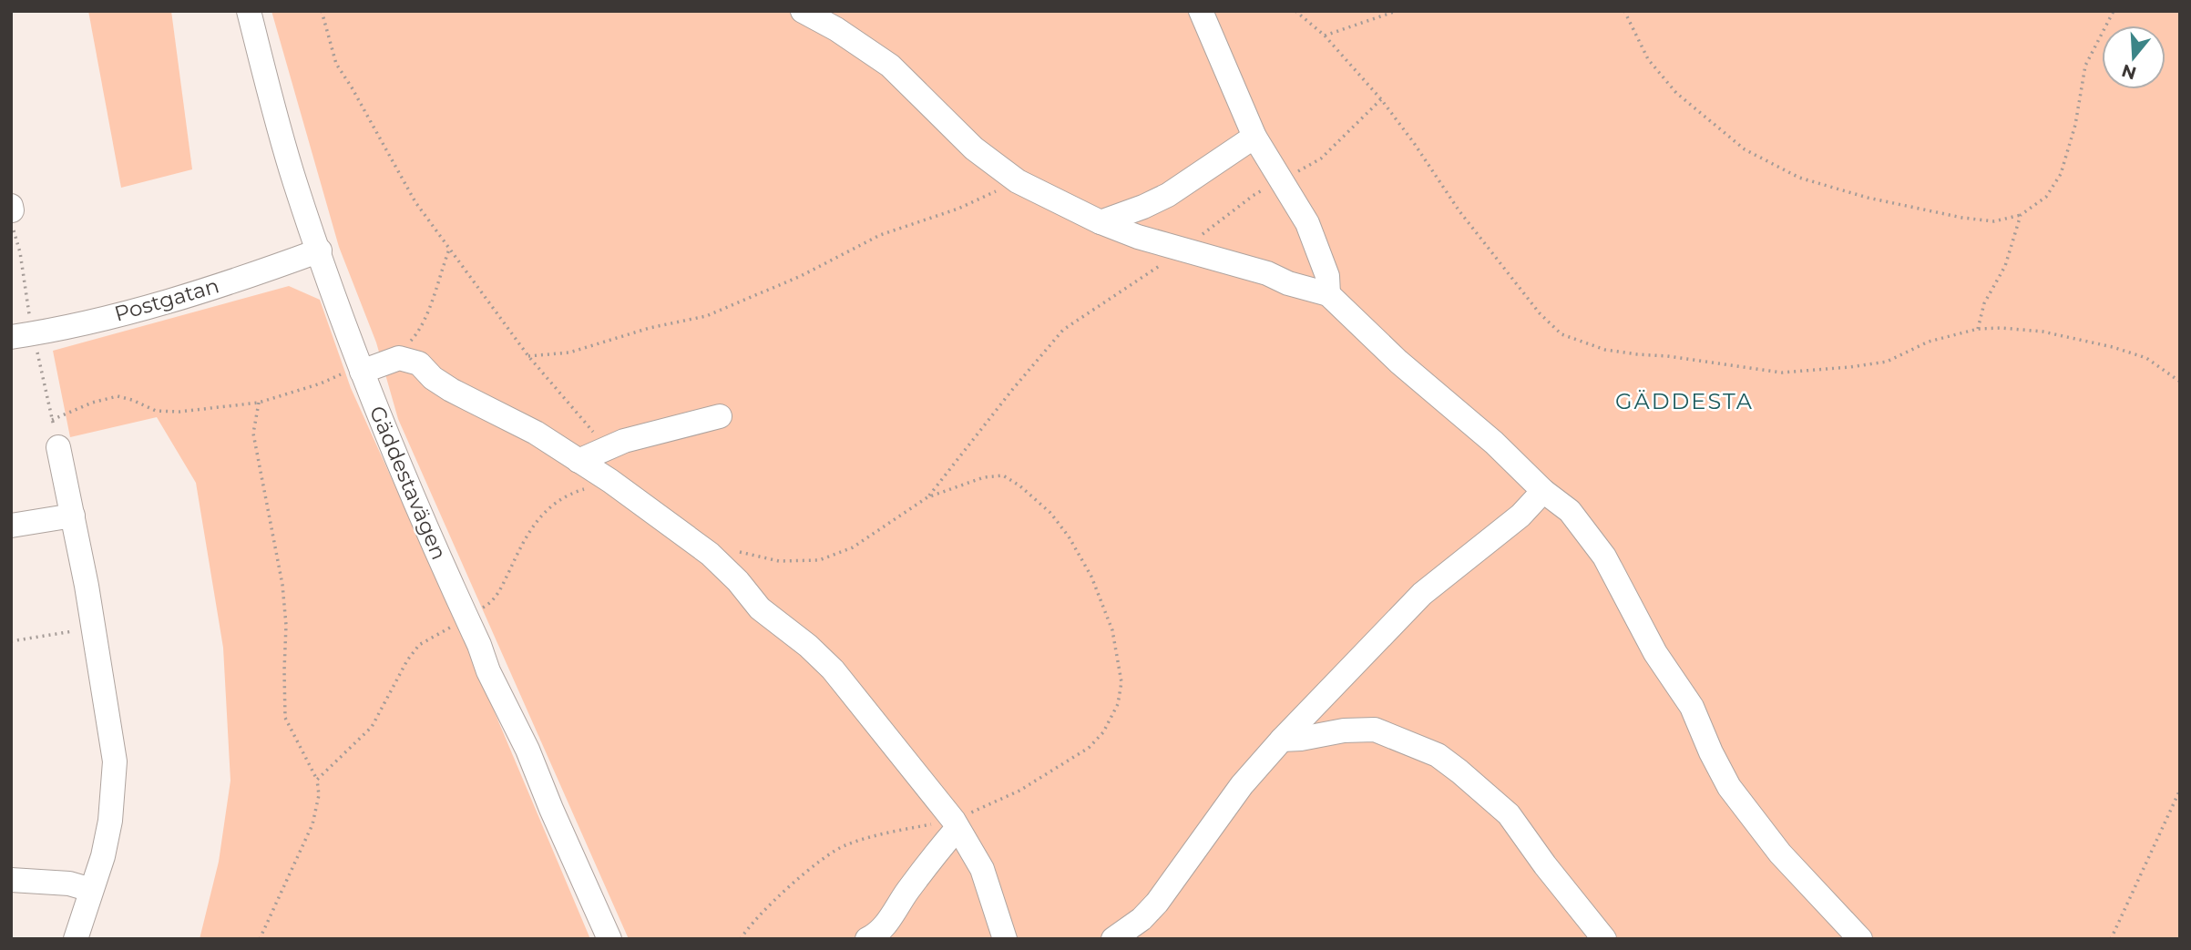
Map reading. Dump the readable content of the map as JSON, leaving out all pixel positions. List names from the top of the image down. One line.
{"streets":{"street":["Postgatan","Gäddestavägen"]},"crossings":[["Postgatan","Gäddestavägen"]],"districts":["GÄDDESTA"],"north":"bottom"}
